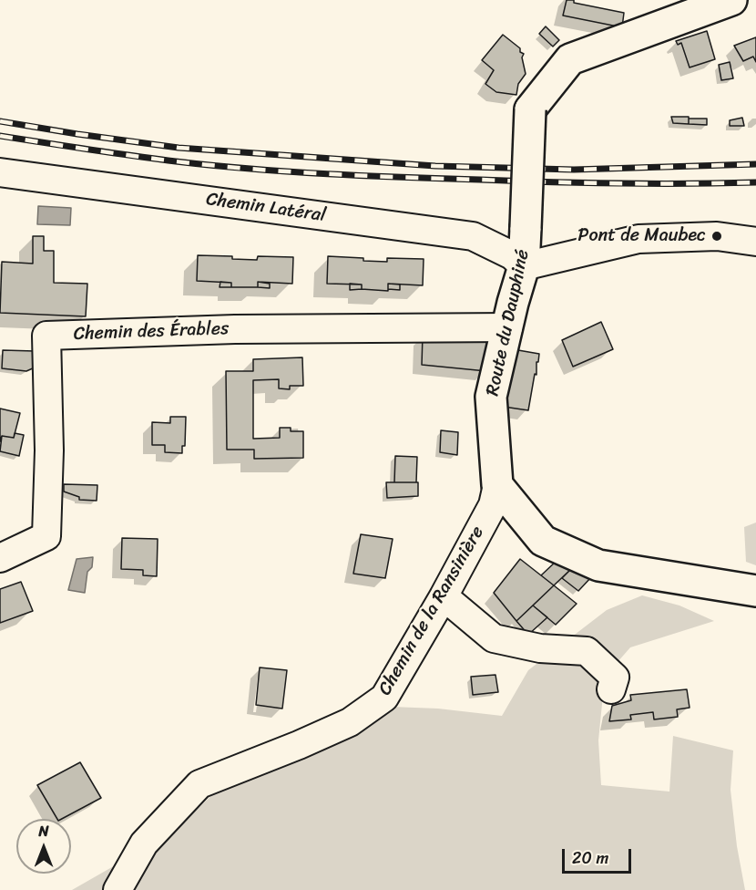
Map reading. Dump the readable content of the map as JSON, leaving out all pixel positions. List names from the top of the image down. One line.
{"streets":{"street":["Chemin Latéral","Route du Dauphiné","Chemin des Érables","Chemin de la Ransinière"]},"crossings":[["Chemin Latéral","Route du Dauphiné"],["Route du Dauphiné","Chemin des Érables"],["Route du Dauphiné","Chemin de la Ransinière"]],"places":["Pont de Maubec"],"scale_bar":"20 m","north":"top"}
